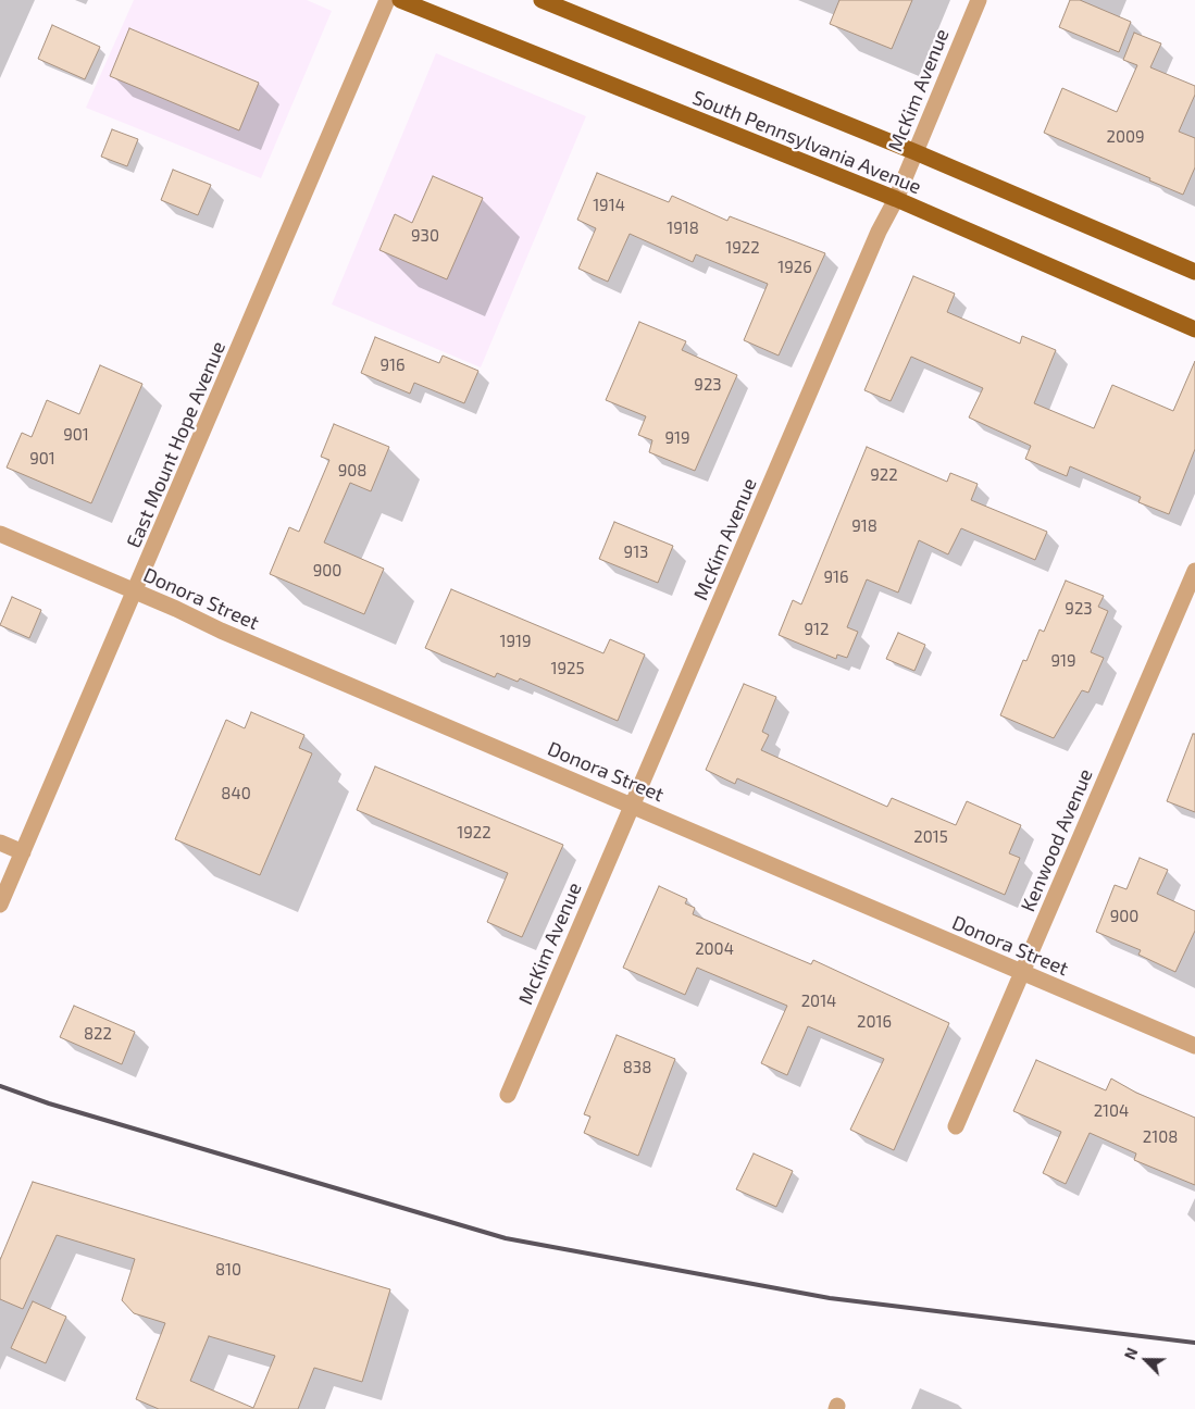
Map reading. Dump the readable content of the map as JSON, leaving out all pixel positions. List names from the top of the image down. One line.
{"streets":{"main road":["South Pennsylvania Avenue"],"street":["McKim Avenue","East Mount Hope Avenue","Donora Street","Kenwood Avenue"]},"crossings":[["McKim Avenue","South Pennsylvania Avenue"],["McKim Avenue","Donora Street"],["East Mount Hope Avenue","Donora Street"],["Donora Street","Kenwood Avenue"]],"house_numbers":["2009","1914","1918","930","1922","1926","916","923","901","919","901","908","922","918","913","900","916","923","912","1919","919","1925","840","1922","2015","900","2004","2014","2016","822","838","2104","2108","810"],"north":"top left"}
